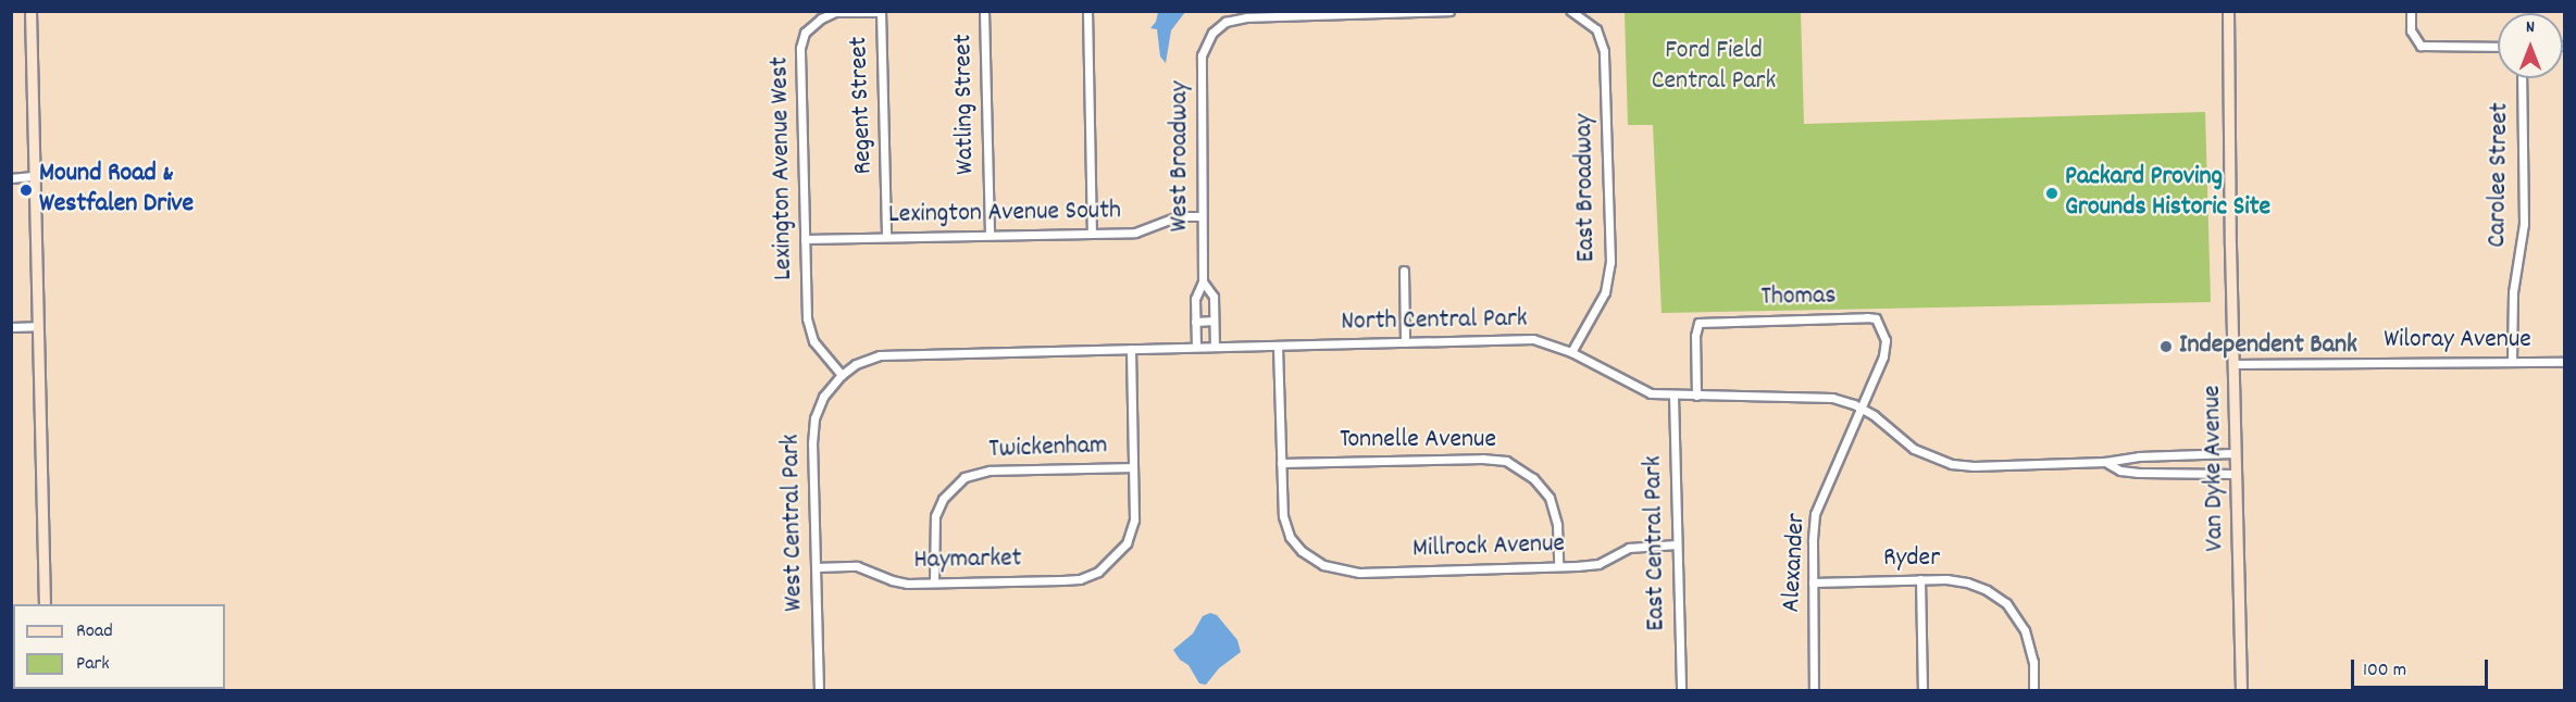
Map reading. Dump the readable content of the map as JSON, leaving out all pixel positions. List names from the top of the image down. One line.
{"streets":{"main road":["Van Dyke Avenue"],"street":["Watling Street","Regent Street","West Broadway","Lexington Avenue West","Carolee Street","East Broadway","Lexington Avenue South","Thomas","North Central Park","Wiloray Avenue","Tonnelle Avenue","Twickenham","West Central Park","East Central Park","Millrock Avenue","Ryder","Haymarket","Alexander"]},"crossings":[["Watling Street","Lexington Avenue South"],["Regent Street","Lexington Avenue West"],["Regent Street","Lexington Avenue South"],["West Broadway","Lexington Avenue South"],["West Broadway","North Central Park"],["Lexington Avenue West","Lexington Avenue South"],["Lexington Avenue West","West Central Park"],["Carolee Street","Wiloray Avenue"],["East Broadway","North Central Park"],["Thomas","North Central Park"],["Thomas","Alexander"],["North Central Park","Van Dyke Avenue"],["North Central Park","West Central Park"],["North Central Park","East Central Park"],["North Central Park","Alexander"],["Wiloray Avenue","Van Dyke Avenue"],["Tonnelle Avenue","Millrock Avenue"],["Twickenham","Haymarket"],["West Central Park","Haymarket"],["East Central Park","Millrock Avenue"],["Ryder","Alexander"]],"parks":["Ford Field Central Park"],"places":["Mound Road & Westfalen Drive","Packard Proving Grounds Historic Site","Independent Bank"],"legend":["Road","Park"],"scale_bar":"100 m","north":"top"}
